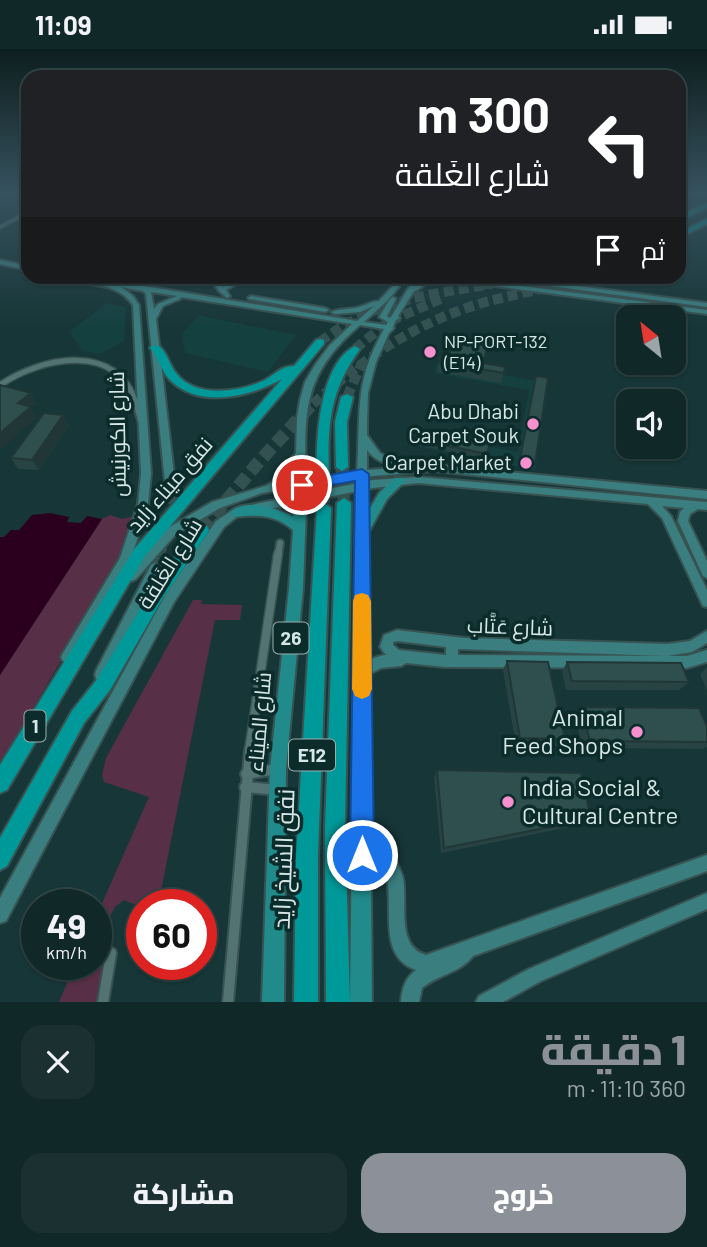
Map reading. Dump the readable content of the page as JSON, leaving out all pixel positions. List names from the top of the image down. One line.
{"streets":{"highway":["نفق ميناء زايد","1","E12","نفق الشيخ زايد"],"main road":["26","شارع الميناء"],"street":["شارع الكورنيش","شارع الغَلقة","شارع عَتَّاب"]},"crossings":[["شارع الكورنيش","نفق ميناء زايد"],["نفق ميناء زايد","شارع الغَلقة"],["نفق ميناء زايد","1"],["شارع الغَلقة","شارع الميناء"],["شارع الغَلقة","1"]],"places":["NP-PORT-132 (E14)","Abu Dhabi Carpet Souk","Carpet Market","Animal Feed Shops","India Social & Cultural Centre"],"north":"top left","page":{"status":"11:09","turn":["300 m","شارع الغَلقة"],"then":"ثم","speed":"49 km/h","limit":"60","heading":["1 دقيقة","360 m · 11:10"],"buttons":["خروج","مشاركة"]}}
